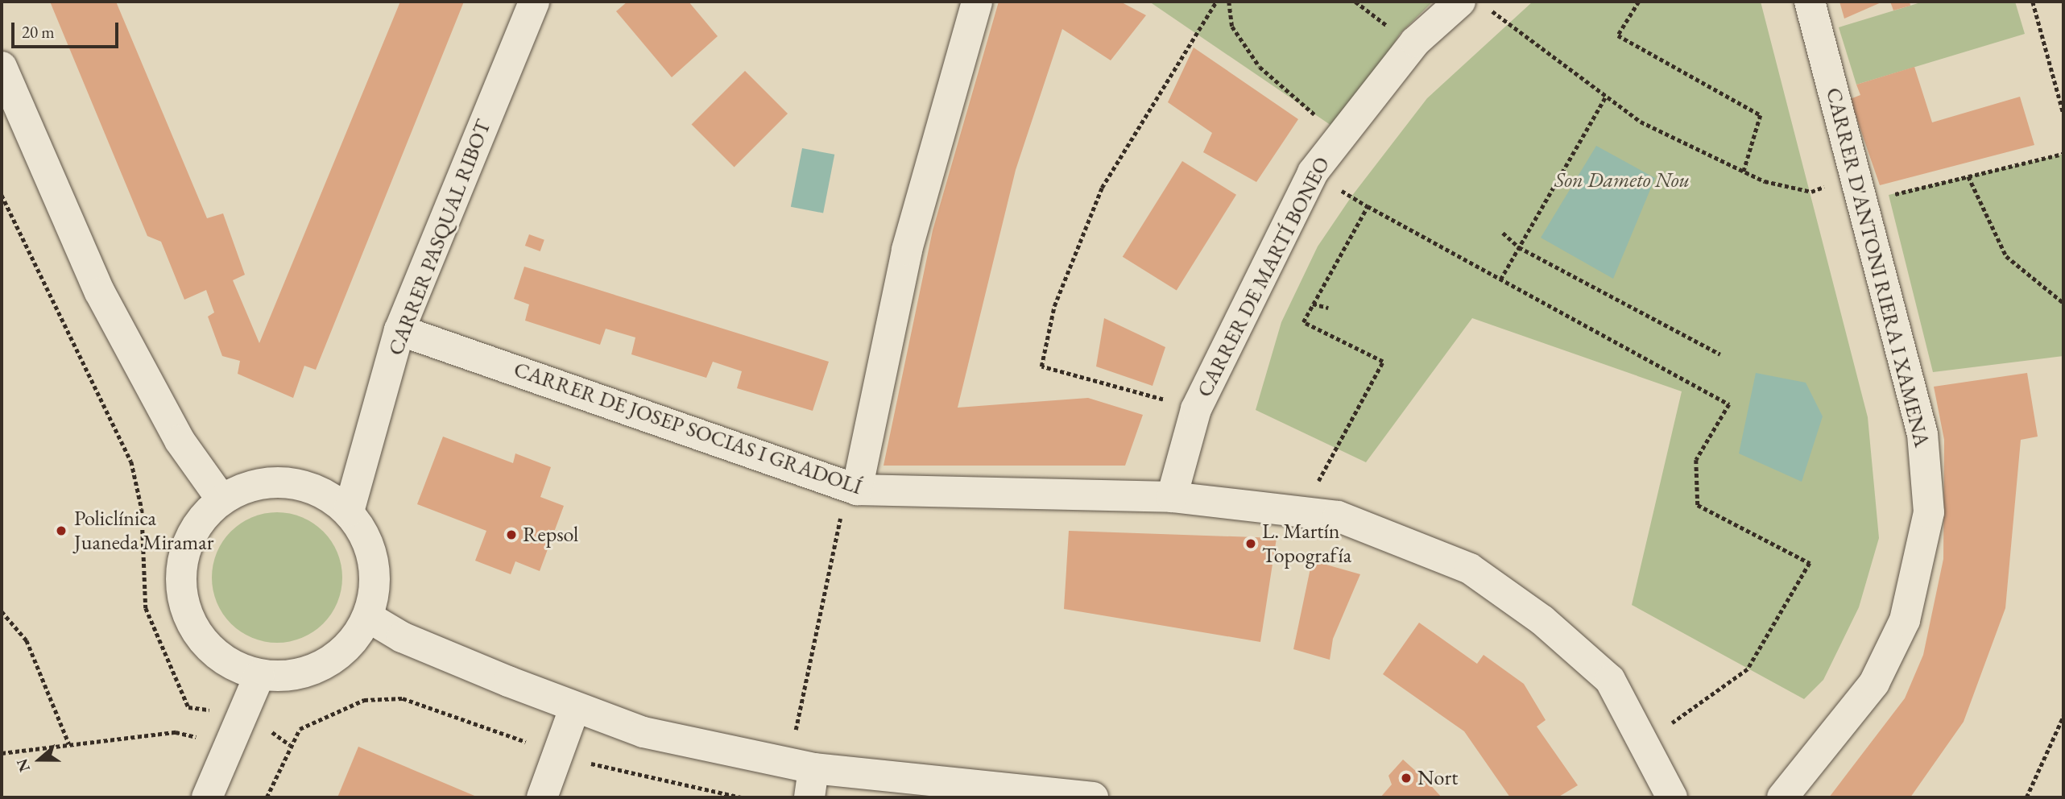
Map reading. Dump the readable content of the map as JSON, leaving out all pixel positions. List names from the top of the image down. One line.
{"streets":{"street":["CARRER PASQUAL RIBOT","CARRER D'ANTONI RIERA I XAMENA","CARRER DE MARTÍ BONEO","CARRER DE JOSEP SOCIAS I GRADOLÍ"]},"crossings":[["CARRER PASQUAL RIBOT","CARRER DE JOSEP SOCIAS I GRADOLÍ"],["CARRER DE MARTÍ BONEO","CARRER DE JOSEP SOCIAS I GRADOLÍ"]],"parks":["Son Dameto Nou"],"places":["Policlínica Juaneda Miramar","Repsol","L. Martín Topografía","Nort"],"scale_bar":"20 m","north":"left"}
